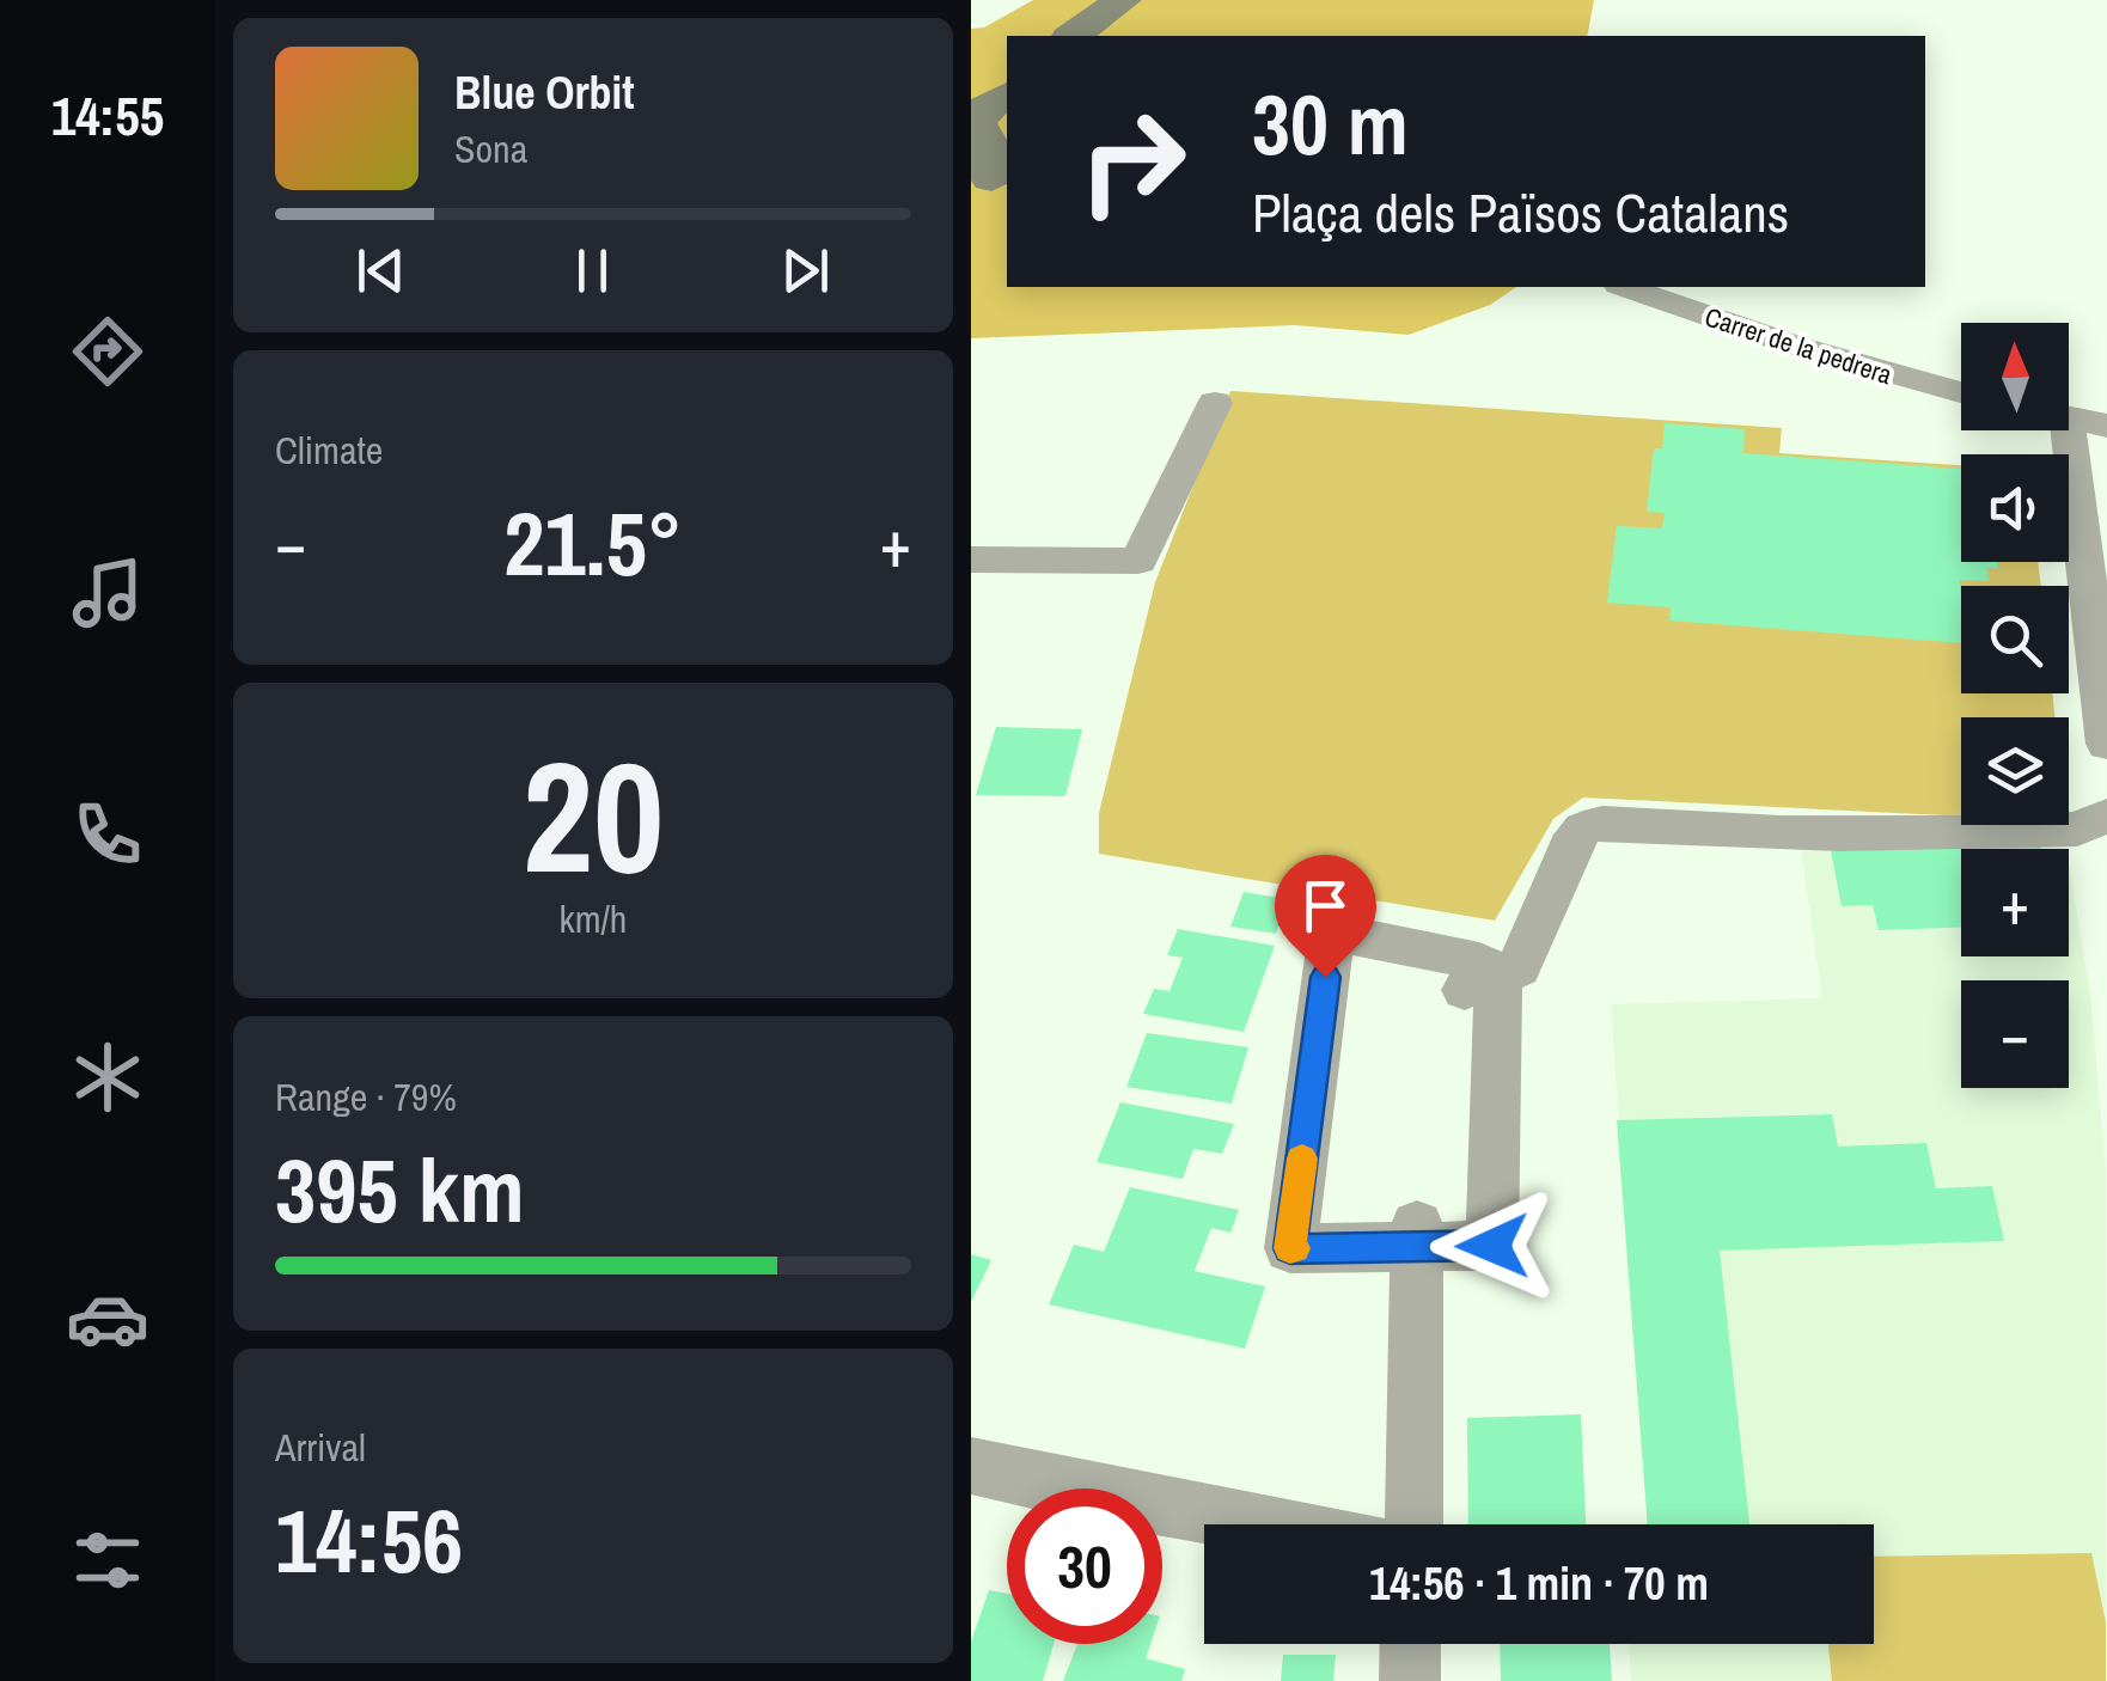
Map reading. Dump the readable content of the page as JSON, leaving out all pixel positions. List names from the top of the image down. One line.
{"streets":{"street":["Carrer de la pedrera"]},"north":"top","page":{"tabs":"14:55","turn":["30 m","Plaça dels Països Catalans"],"song":["Blue Orbit","Sona"],"map_buttons":["+","−"],"tile":["Climate",["20","km/h"],["Range · 79%","395 km"],["Arrival","14:56"]],"heat":["−","21.5°","+"],"limit":"30","trip":"14:56 · 1 min · 70 m"}}
